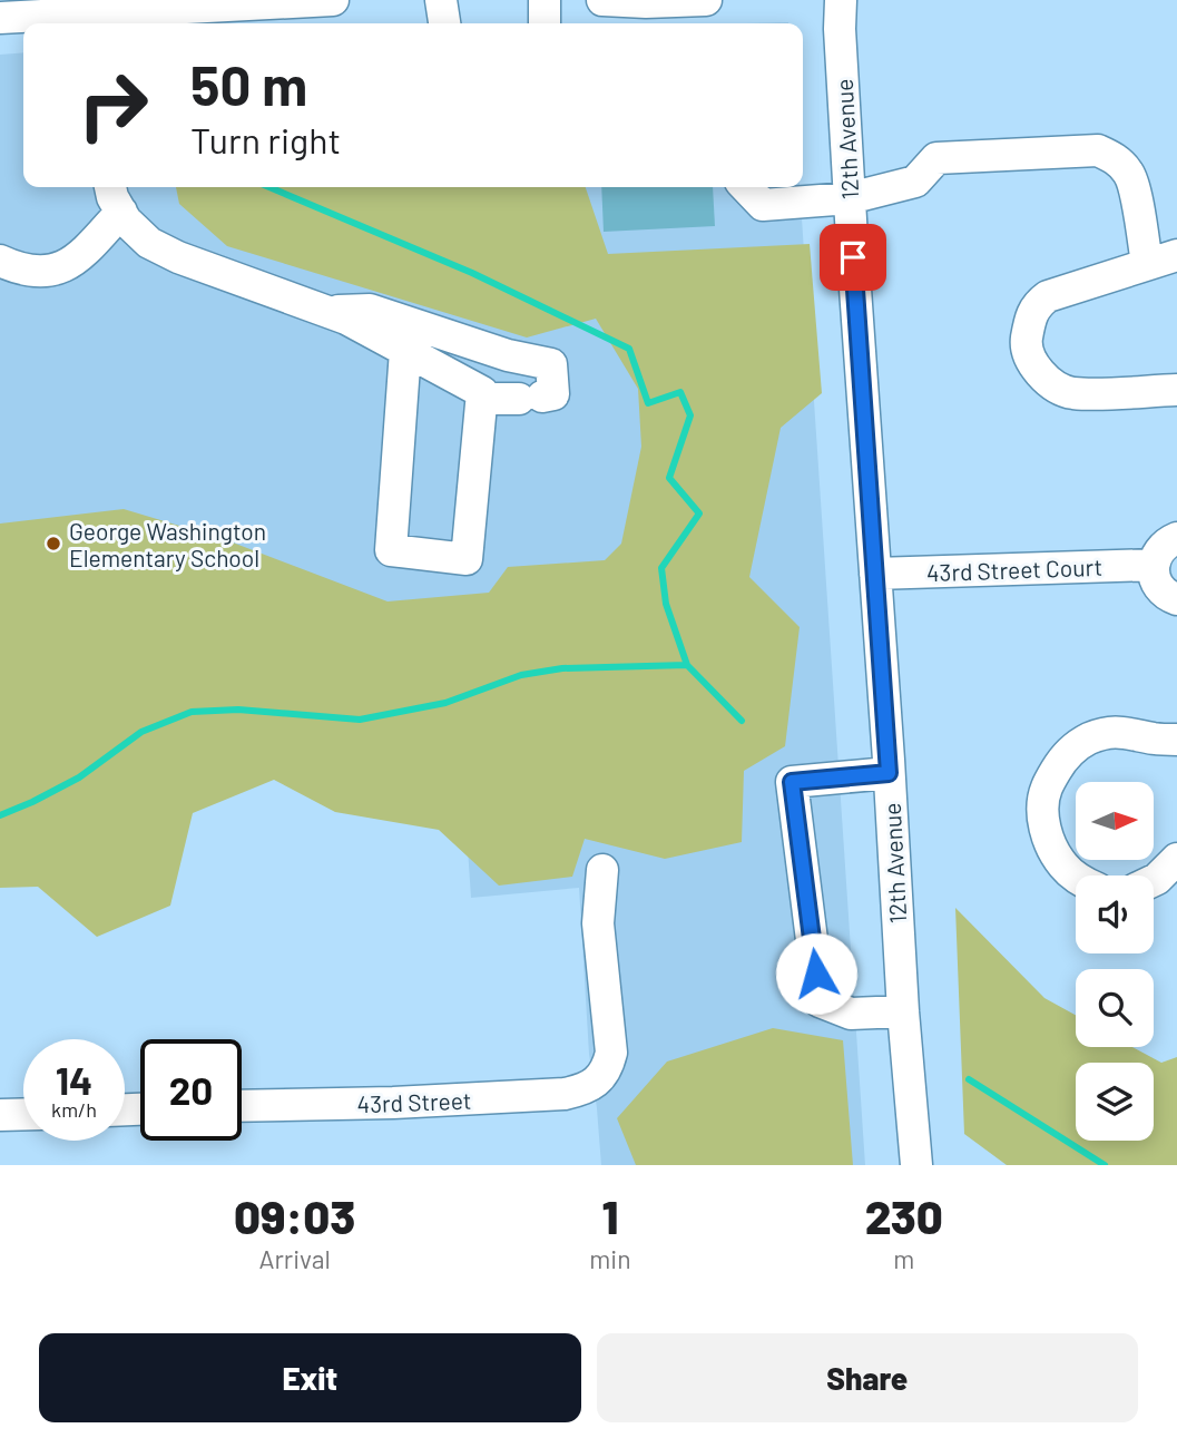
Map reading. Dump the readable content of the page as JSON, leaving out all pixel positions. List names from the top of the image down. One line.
{"streets":{"street":["12th Avenue","43rd Street Court","43rd Street"]},"crossings":[["12th Avenue","43rd Street Court"]],"places":["George Washington Elementary School"],"north":"right","page":{"turn":["50 m","Turn right"],"speed":"14 km/h","limit":"20","eta":["09:03","Arrival","1","min","230","m"],"buttons":["Exit","Share"]}}
